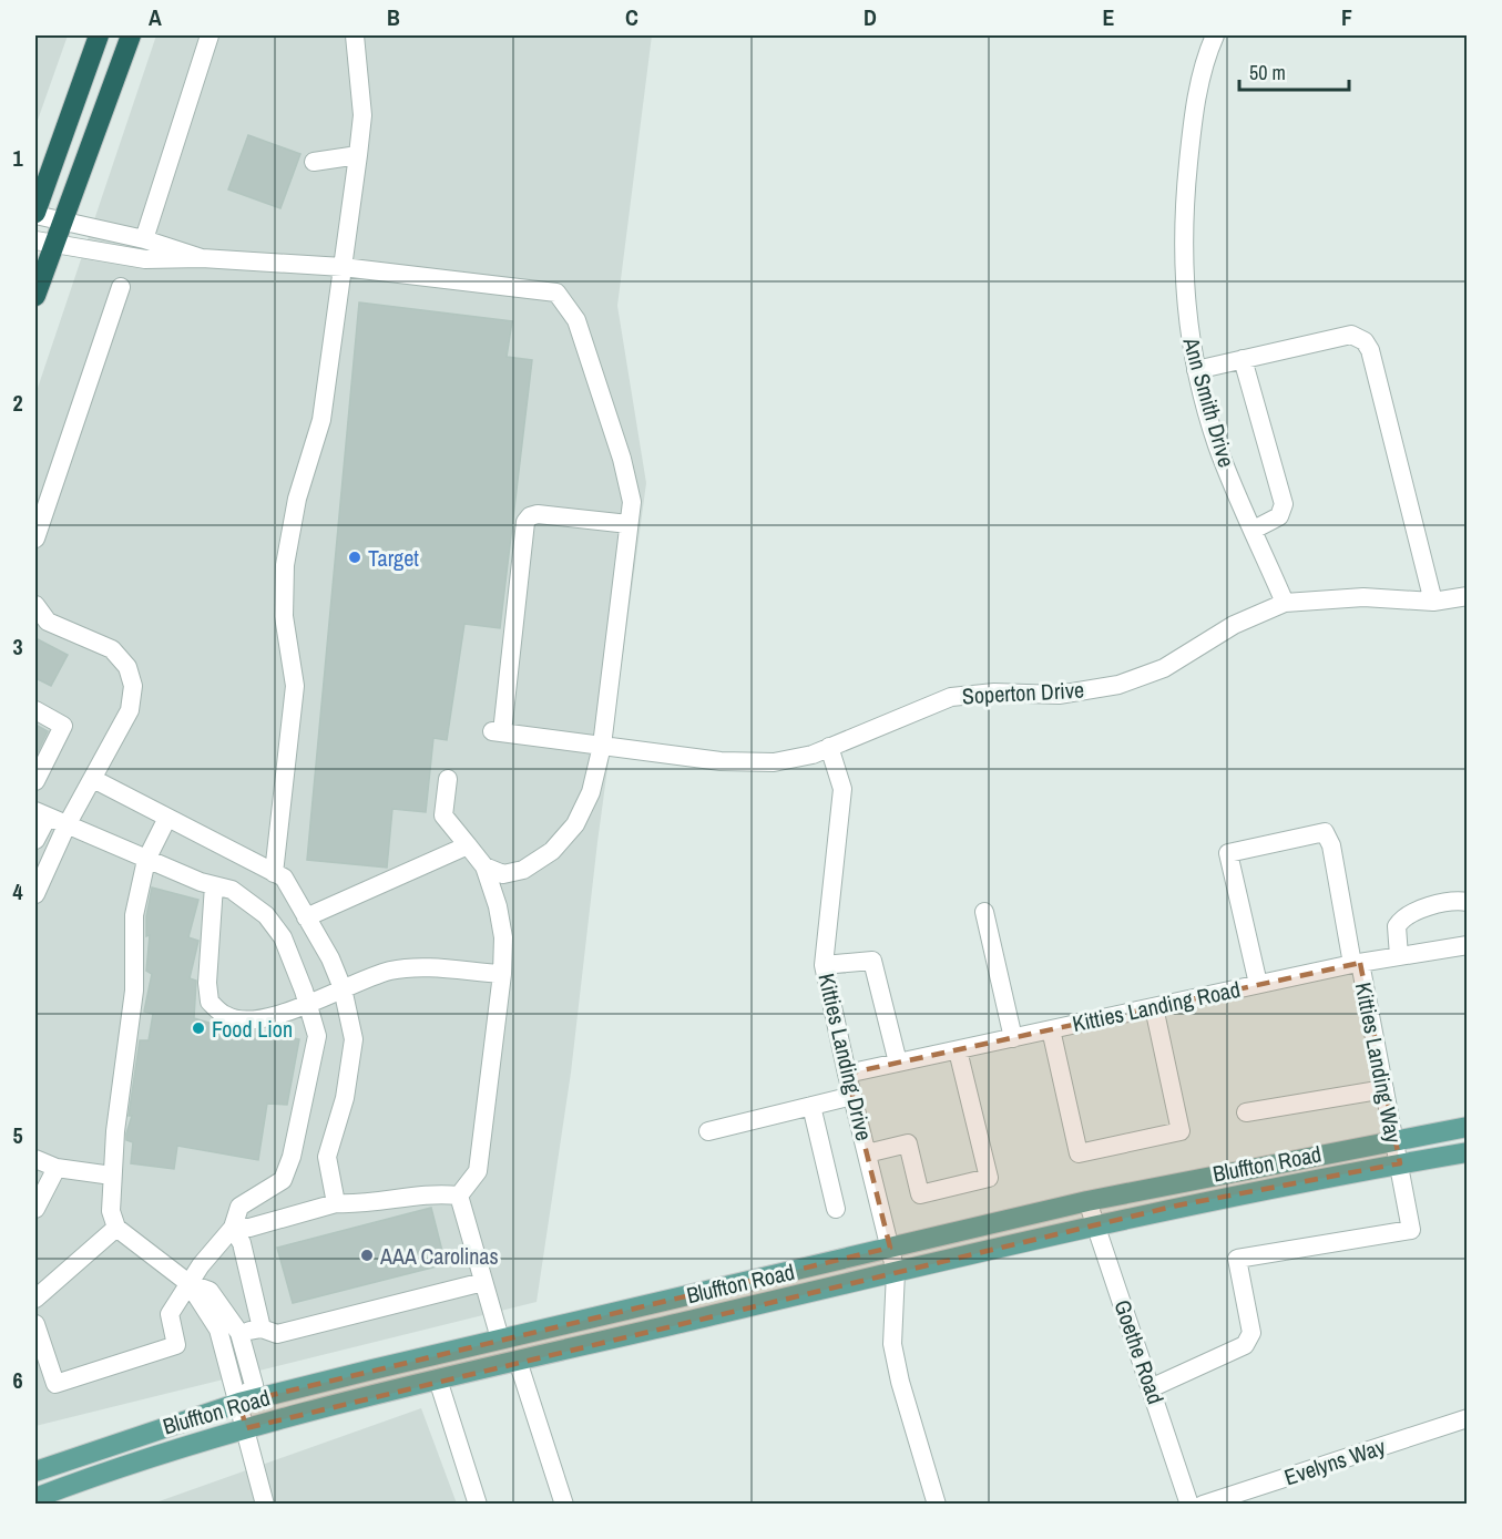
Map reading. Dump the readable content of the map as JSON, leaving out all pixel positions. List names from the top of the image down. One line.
{"streets":{"main road":["Bluffton Road"],"street":["Ann Smith Drive","Soperton Drive","Kitties Landing Road","Kitties Landing Drive","Kitties Landing Way","Goethe Road","Evelyns Way"]},"crossings":[["Ann Smith Drive","Soperton Drive"],["Soperton Drive","Kitties Landing Drive"],["Kitties Landing Road","Kitties Landing Drive"],["Kitties Landing Road","Kitties Landing Way"],["Kitties Landing Drive","Bluffton Road"],["Kitties Landing Way","Bluffton Road"],["Kitties Landing Way","Goethe Road"],["Bluffton Road","Goethe Road"]],"places":["Target","Food Lion","AAA Carolinas"],"scale_bar":"50 m","grid":{"columns":["A","B","C","D","E","F"],"rows":["1","2","3","4","5","6"]}}
